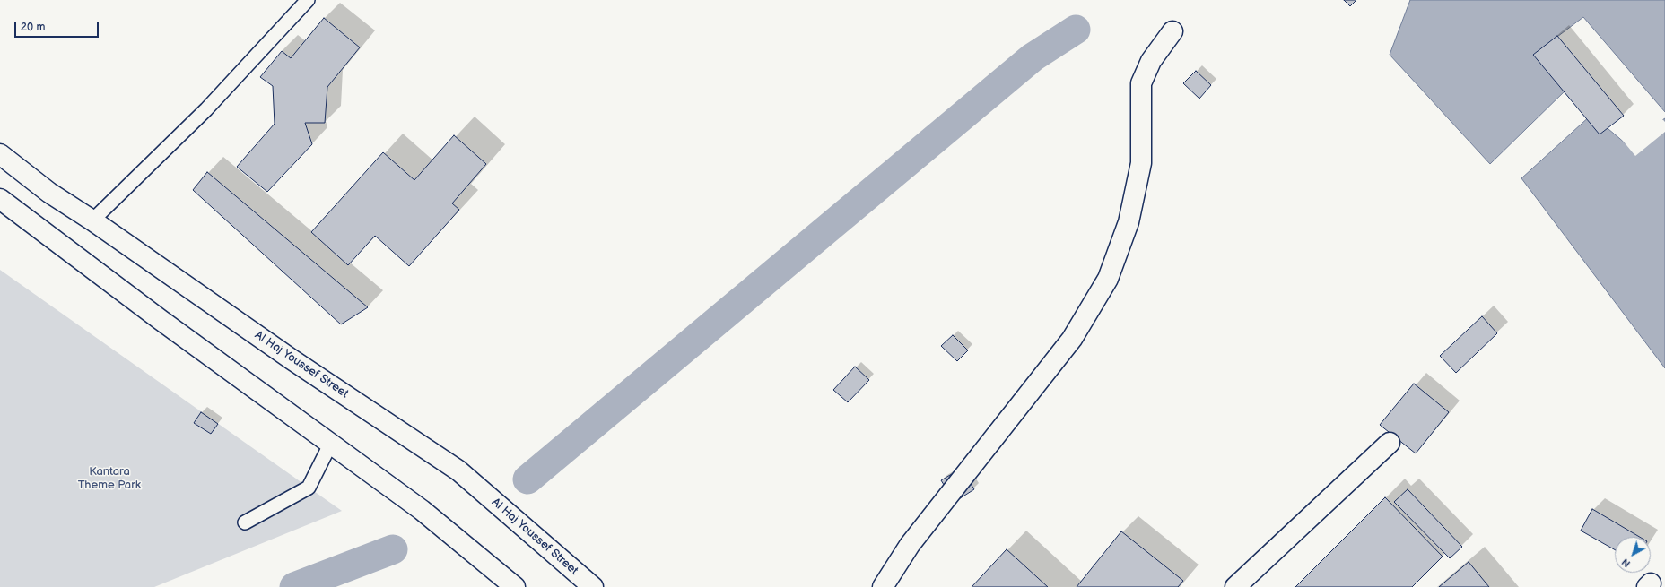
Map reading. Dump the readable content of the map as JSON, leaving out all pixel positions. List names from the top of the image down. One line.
{"streets":{"main road":["Al Haj Youssef Street"]},"parks":["Kantara Theme Park"],"scale_bar":"20 m","north":"bottom left"}
